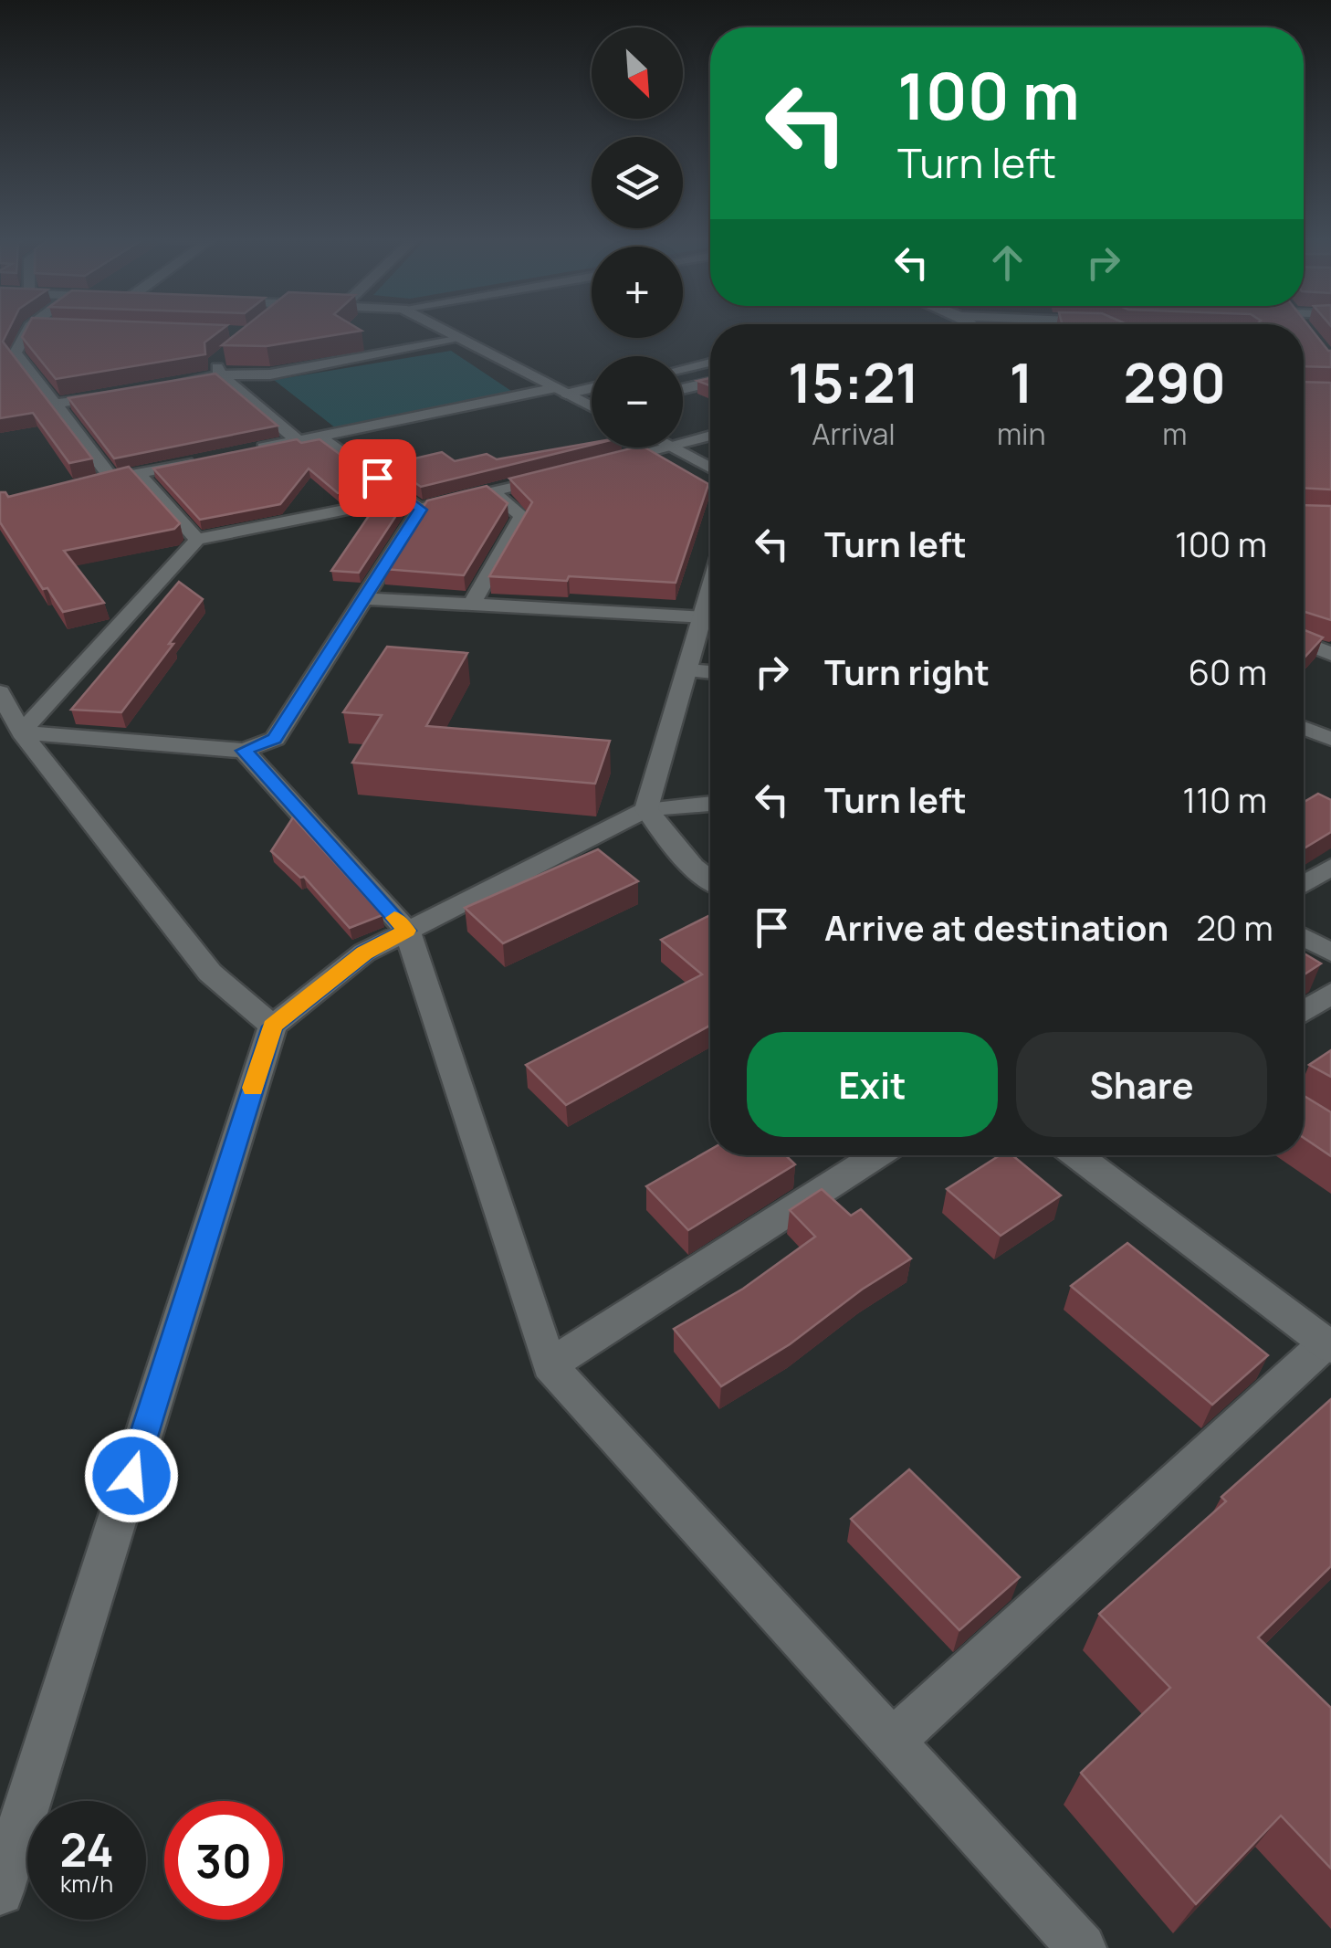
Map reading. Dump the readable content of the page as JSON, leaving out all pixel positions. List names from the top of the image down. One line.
{"north":"bottom right","page":{"map_buttons":["+","−"],"turn":["100 m","Turn left"],"eta":["15:21","Arrival","1","min","290","m"],"list":[{"name":"Turn left","value":"100 m"},{"name":"Turn right","value":"60 m"},{"name":"Turn left","value":"110 m"},{"name":"Arrive at destination","value":"20 m"}],"buttons":["Exit","Share"],"speed":"24 km/h","limit":"30"}}
